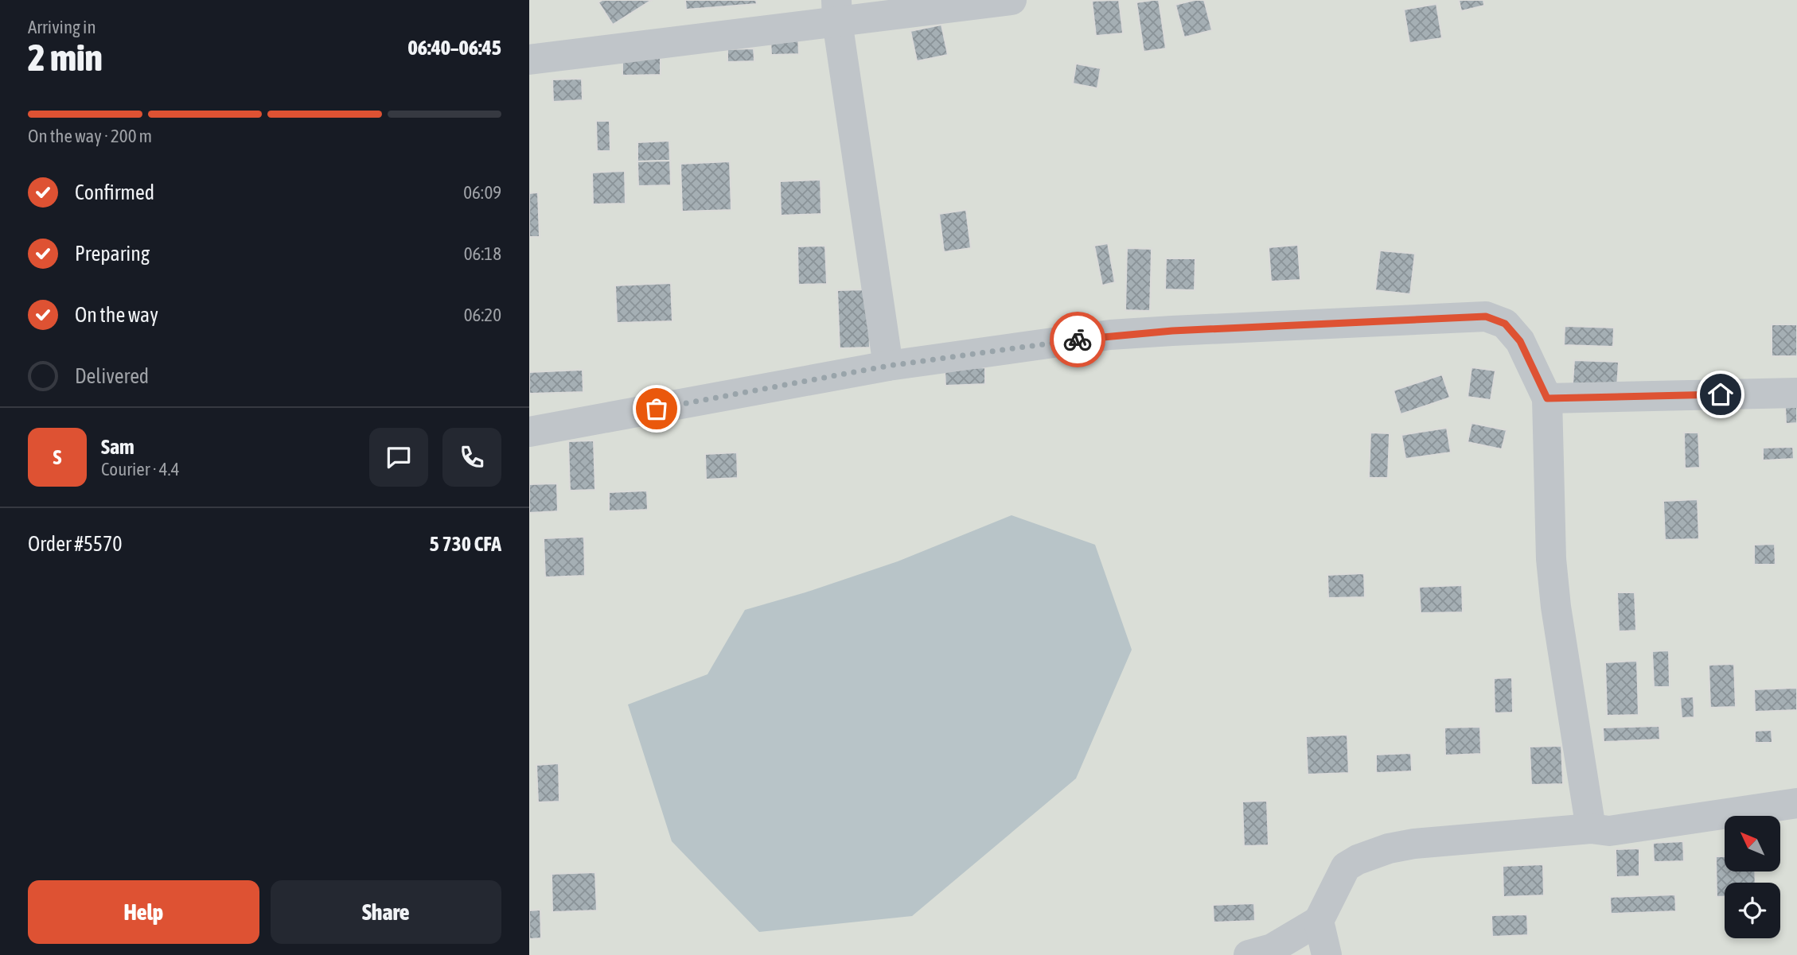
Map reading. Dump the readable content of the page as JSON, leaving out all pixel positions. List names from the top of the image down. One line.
{"north":"top left","page":{"heading":["2 min","Arriving in","06:40–06:45"],"panel":["Sam","Courier · 4.4","Order #5570","5 730 CFA"],"bar":"On the way · 200 m","list":[["Confirmed","06:09"],["Preparing","06:18"],["On the way","06:20"],"Delivered"],"round":"S","buttons":["Help","Share"]}}
